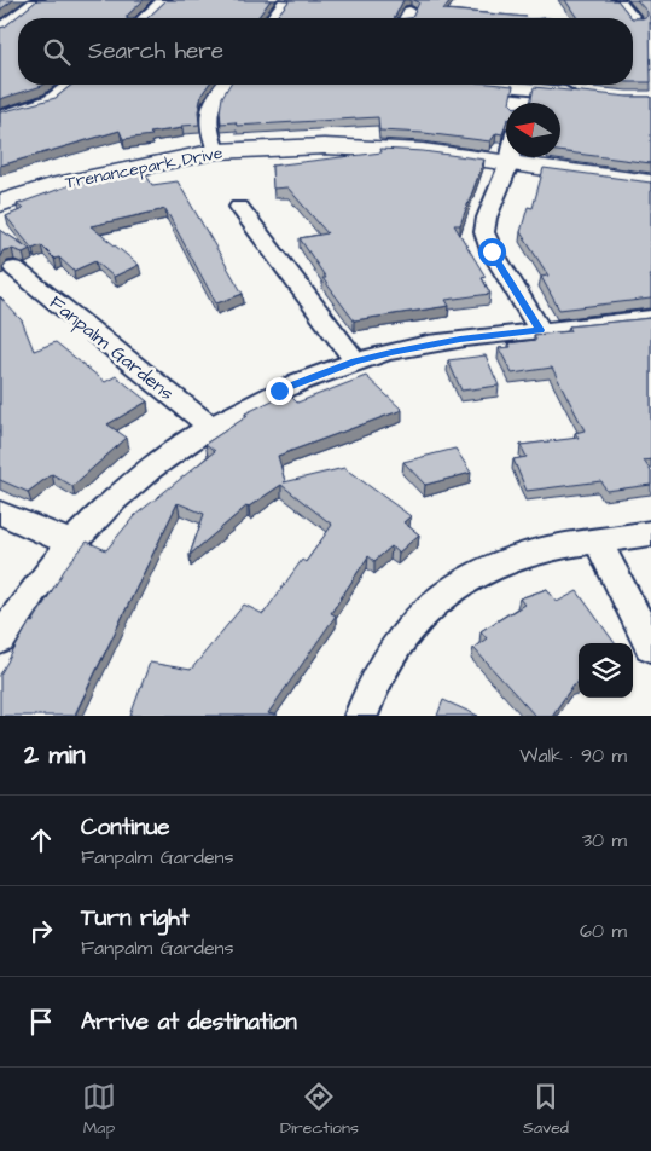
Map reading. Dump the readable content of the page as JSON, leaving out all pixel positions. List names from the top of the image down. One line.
{"streets":{"street":["Trenancepark Drive","Fanpalm Gardens"]},"north":"left","page":{"search":"Search here","heading":["2 min","Walk · 90 m"],"list":[["Continue","Fanpalm Gardens","30 m"],["Turn right","Fanpalm Gardens","60 m"],"Arrive at destination"],"nav":["Map","Directions","Saved"]}}
